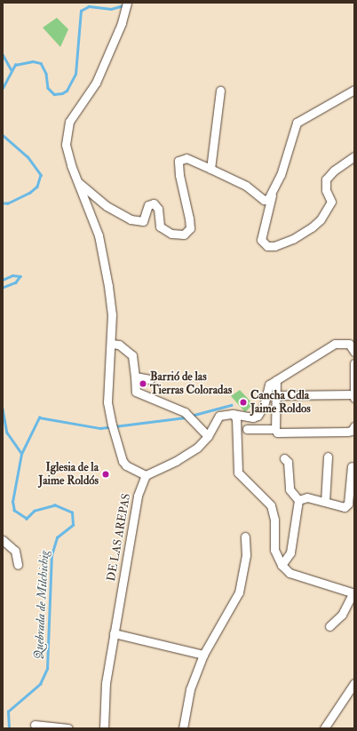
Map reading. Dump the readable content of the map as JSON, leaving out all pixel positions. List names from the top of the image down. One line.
{"streets":{"street":["DE LAS AREPAS"]},"water":["Quebrada de Milchichig"],"places":["Barrió de las Tierras Coloradas","Cancha Cdla Jaime Roldos","Iglesia de la Jaime Roldós"]}
